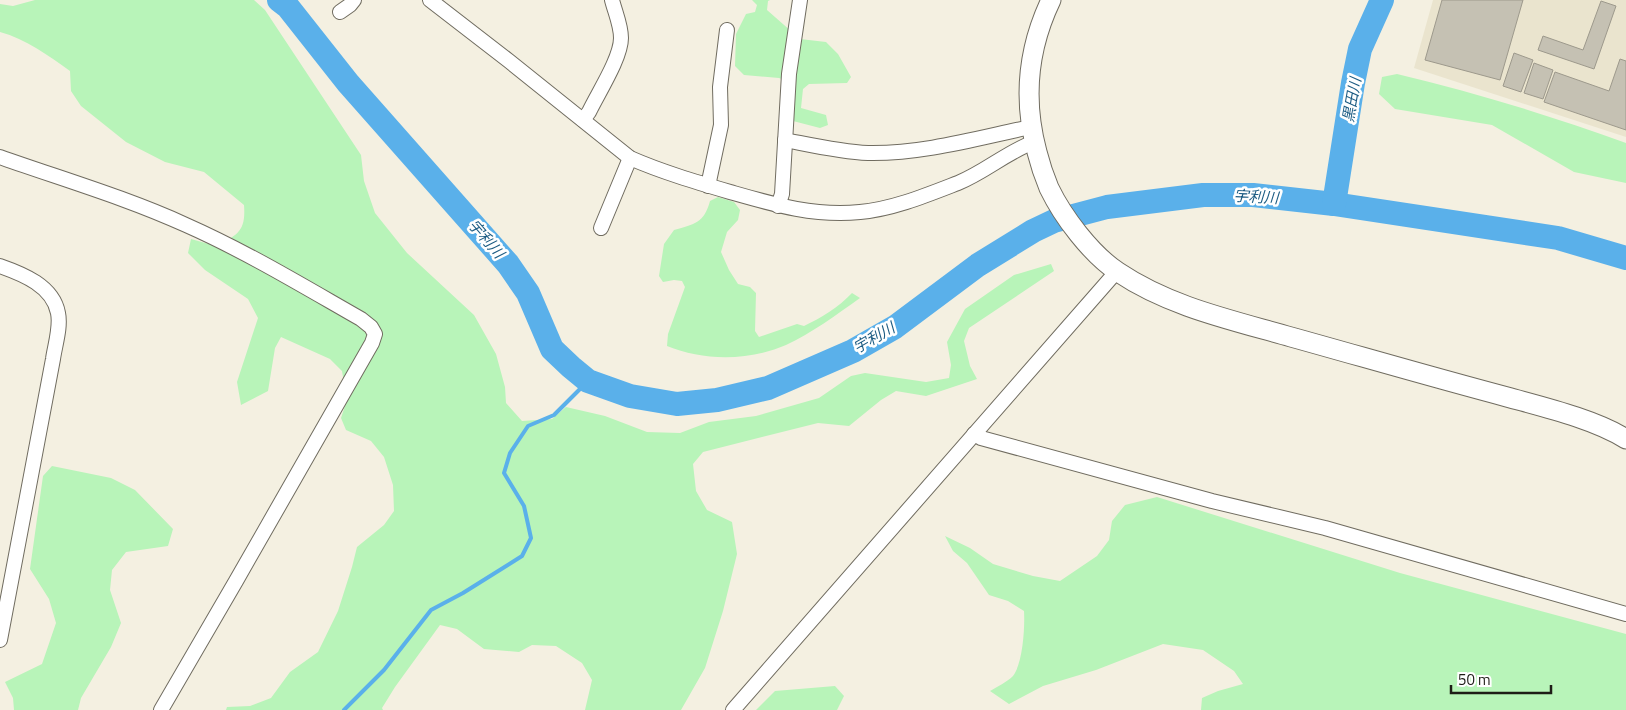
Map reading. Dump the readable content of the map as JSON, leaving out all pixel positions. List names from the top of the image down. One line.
{"water":["黒田川","宇利川"],"scale_bar":"50 m"}
